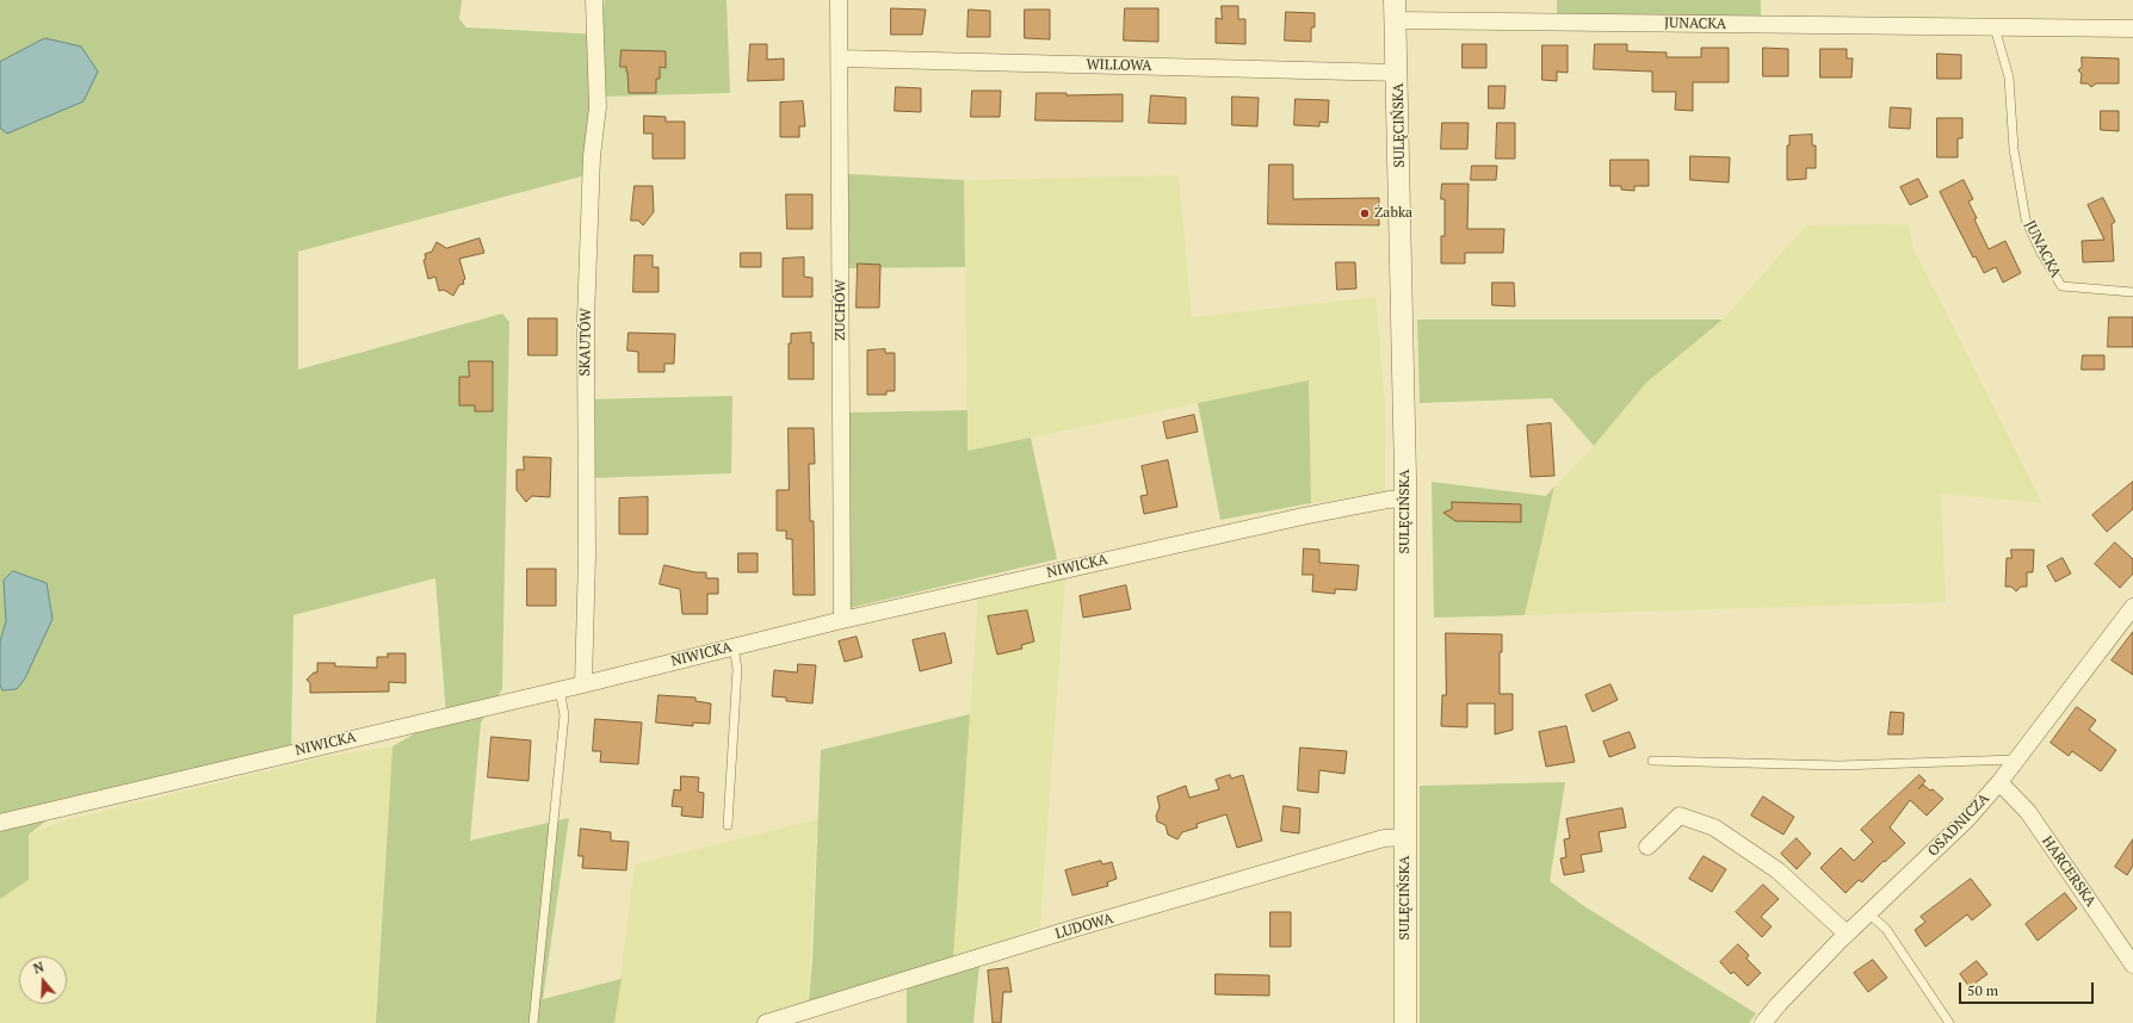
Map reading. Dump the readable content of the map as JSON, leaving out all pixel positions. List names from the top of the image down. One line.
{"streets":{"street":["JUNACKA","WILLOWA","SULĘCIŃSKA","ZUCHÓW","SKAUTÓW","NIWICKA","OSADNICZA","HARCERSKA","LUDOWA"]},"crossings":[["JUNACKA","SULĘCIŃSKA"],["WILLOWA","SULĘCIŃSKA"],["WILLOWA","ZUCHÓW"],["SULĘCIŃSKA","NIWICKA"],["SULĘCIŃSKA","LUDOWA"],["ZUCHÓW","NIWICKA"],["SKAUTÓW","NIWICKA"],["OSADNICZA","HARCERSKA"]],"places":["Żabka"],"scale_bar":"50 m","north":"top"}
